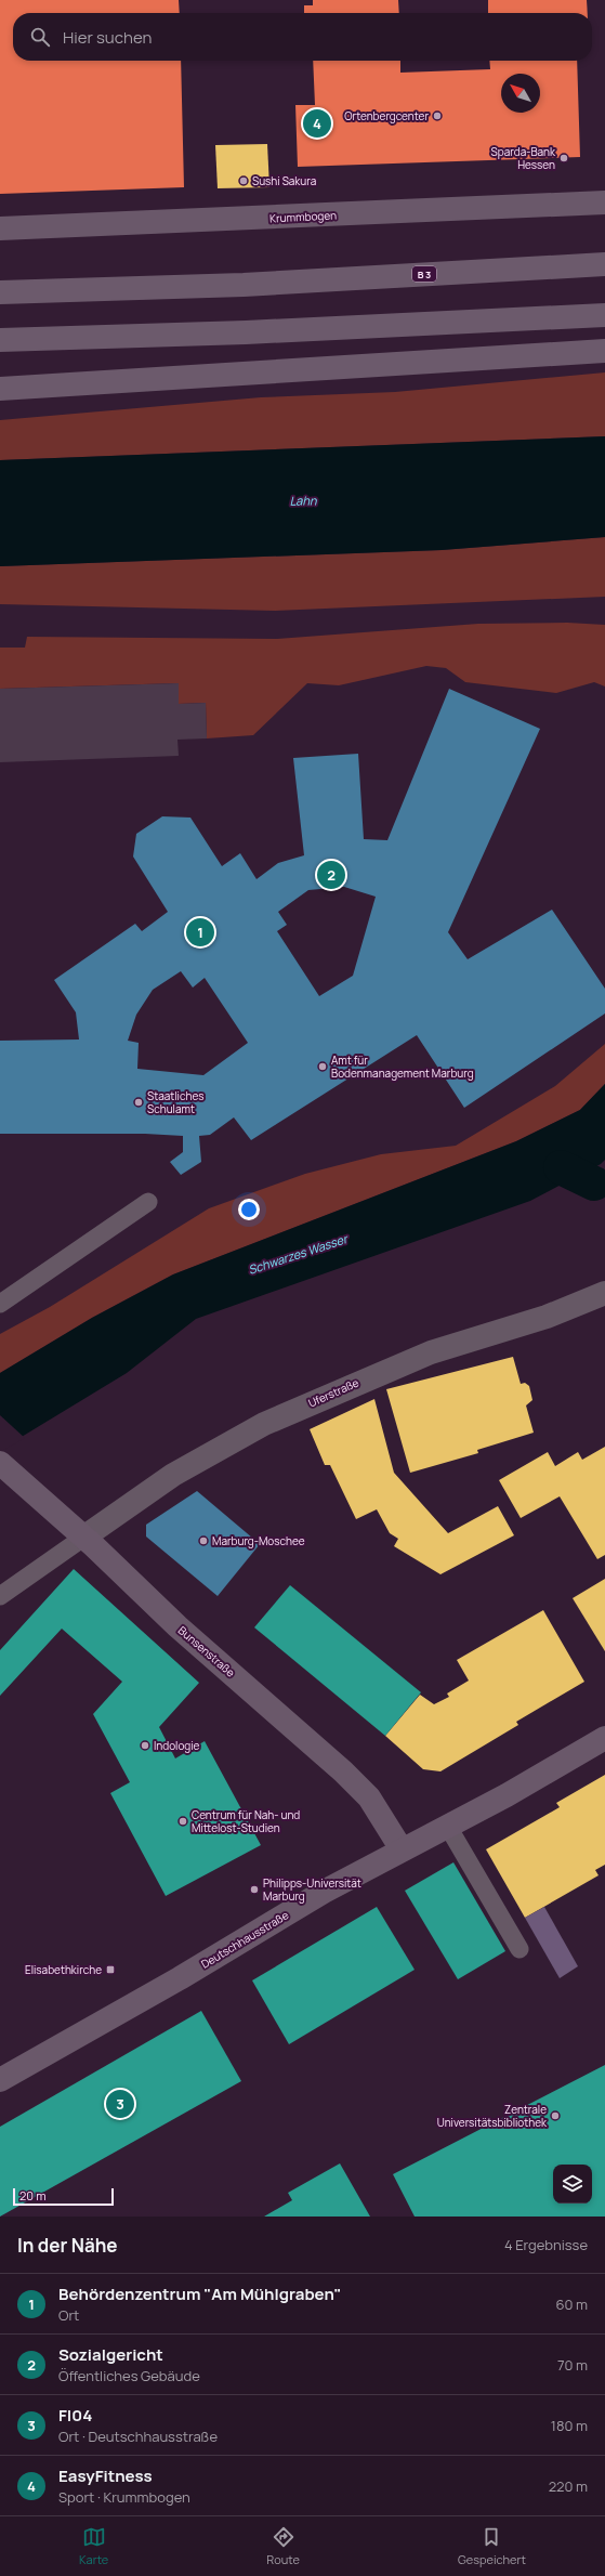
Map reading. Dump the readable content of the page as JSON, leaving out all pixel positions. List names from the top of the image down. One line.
{"streets":{"highway":["B 3"],"main road":["Krummbogen","Bunsenstraße","Deutschhausstraße"],"street":["Uferstraße"]},"crossings":[["Uferstraße","Bunsenstraße"],["Bunsenstraße","Deutschhausstraße"]],"water":["Lahn","Schwarzes Wasser"],"places":{"other":["Ortenbergcenter","Sparda-Bank Hessen","Sushi Sakura","Amt für Bodenmanagement Marburg","Staatliches Schulamt","Marburg-Moschee","Indologie","Centrum für Nah- und Mittelost-Studien","Philipps-Universität Marburg","Zentrale Universitätsbibliothek"],"transit":["Elisabethkirche"]},"scale_bar":"20 m","north":"top left","page":{"search":"Hier suchen","pins":["4","2","1","3"],"scale":"20 m","heading":["In der Nähe","4 Ergebnisse"],"list":[{"mark":"1","name":"Behördenzentrum \"Am Mühlgraben\"","note":"Ort","value":"60 m"},{"mark":"2","name":"Sozialgericht","note":"Öffentliches Gebäude","value":"70 m"},{"mark":"3","name":"F|04","note":"Ort · Deutschhausstraße","value":"180 m"},{"mark":"4","name":"EasyFitness","note":"Sport · Krummbogen","value":"220 m"}],"nav":["Karte","Route","Gespeichert"]}}
